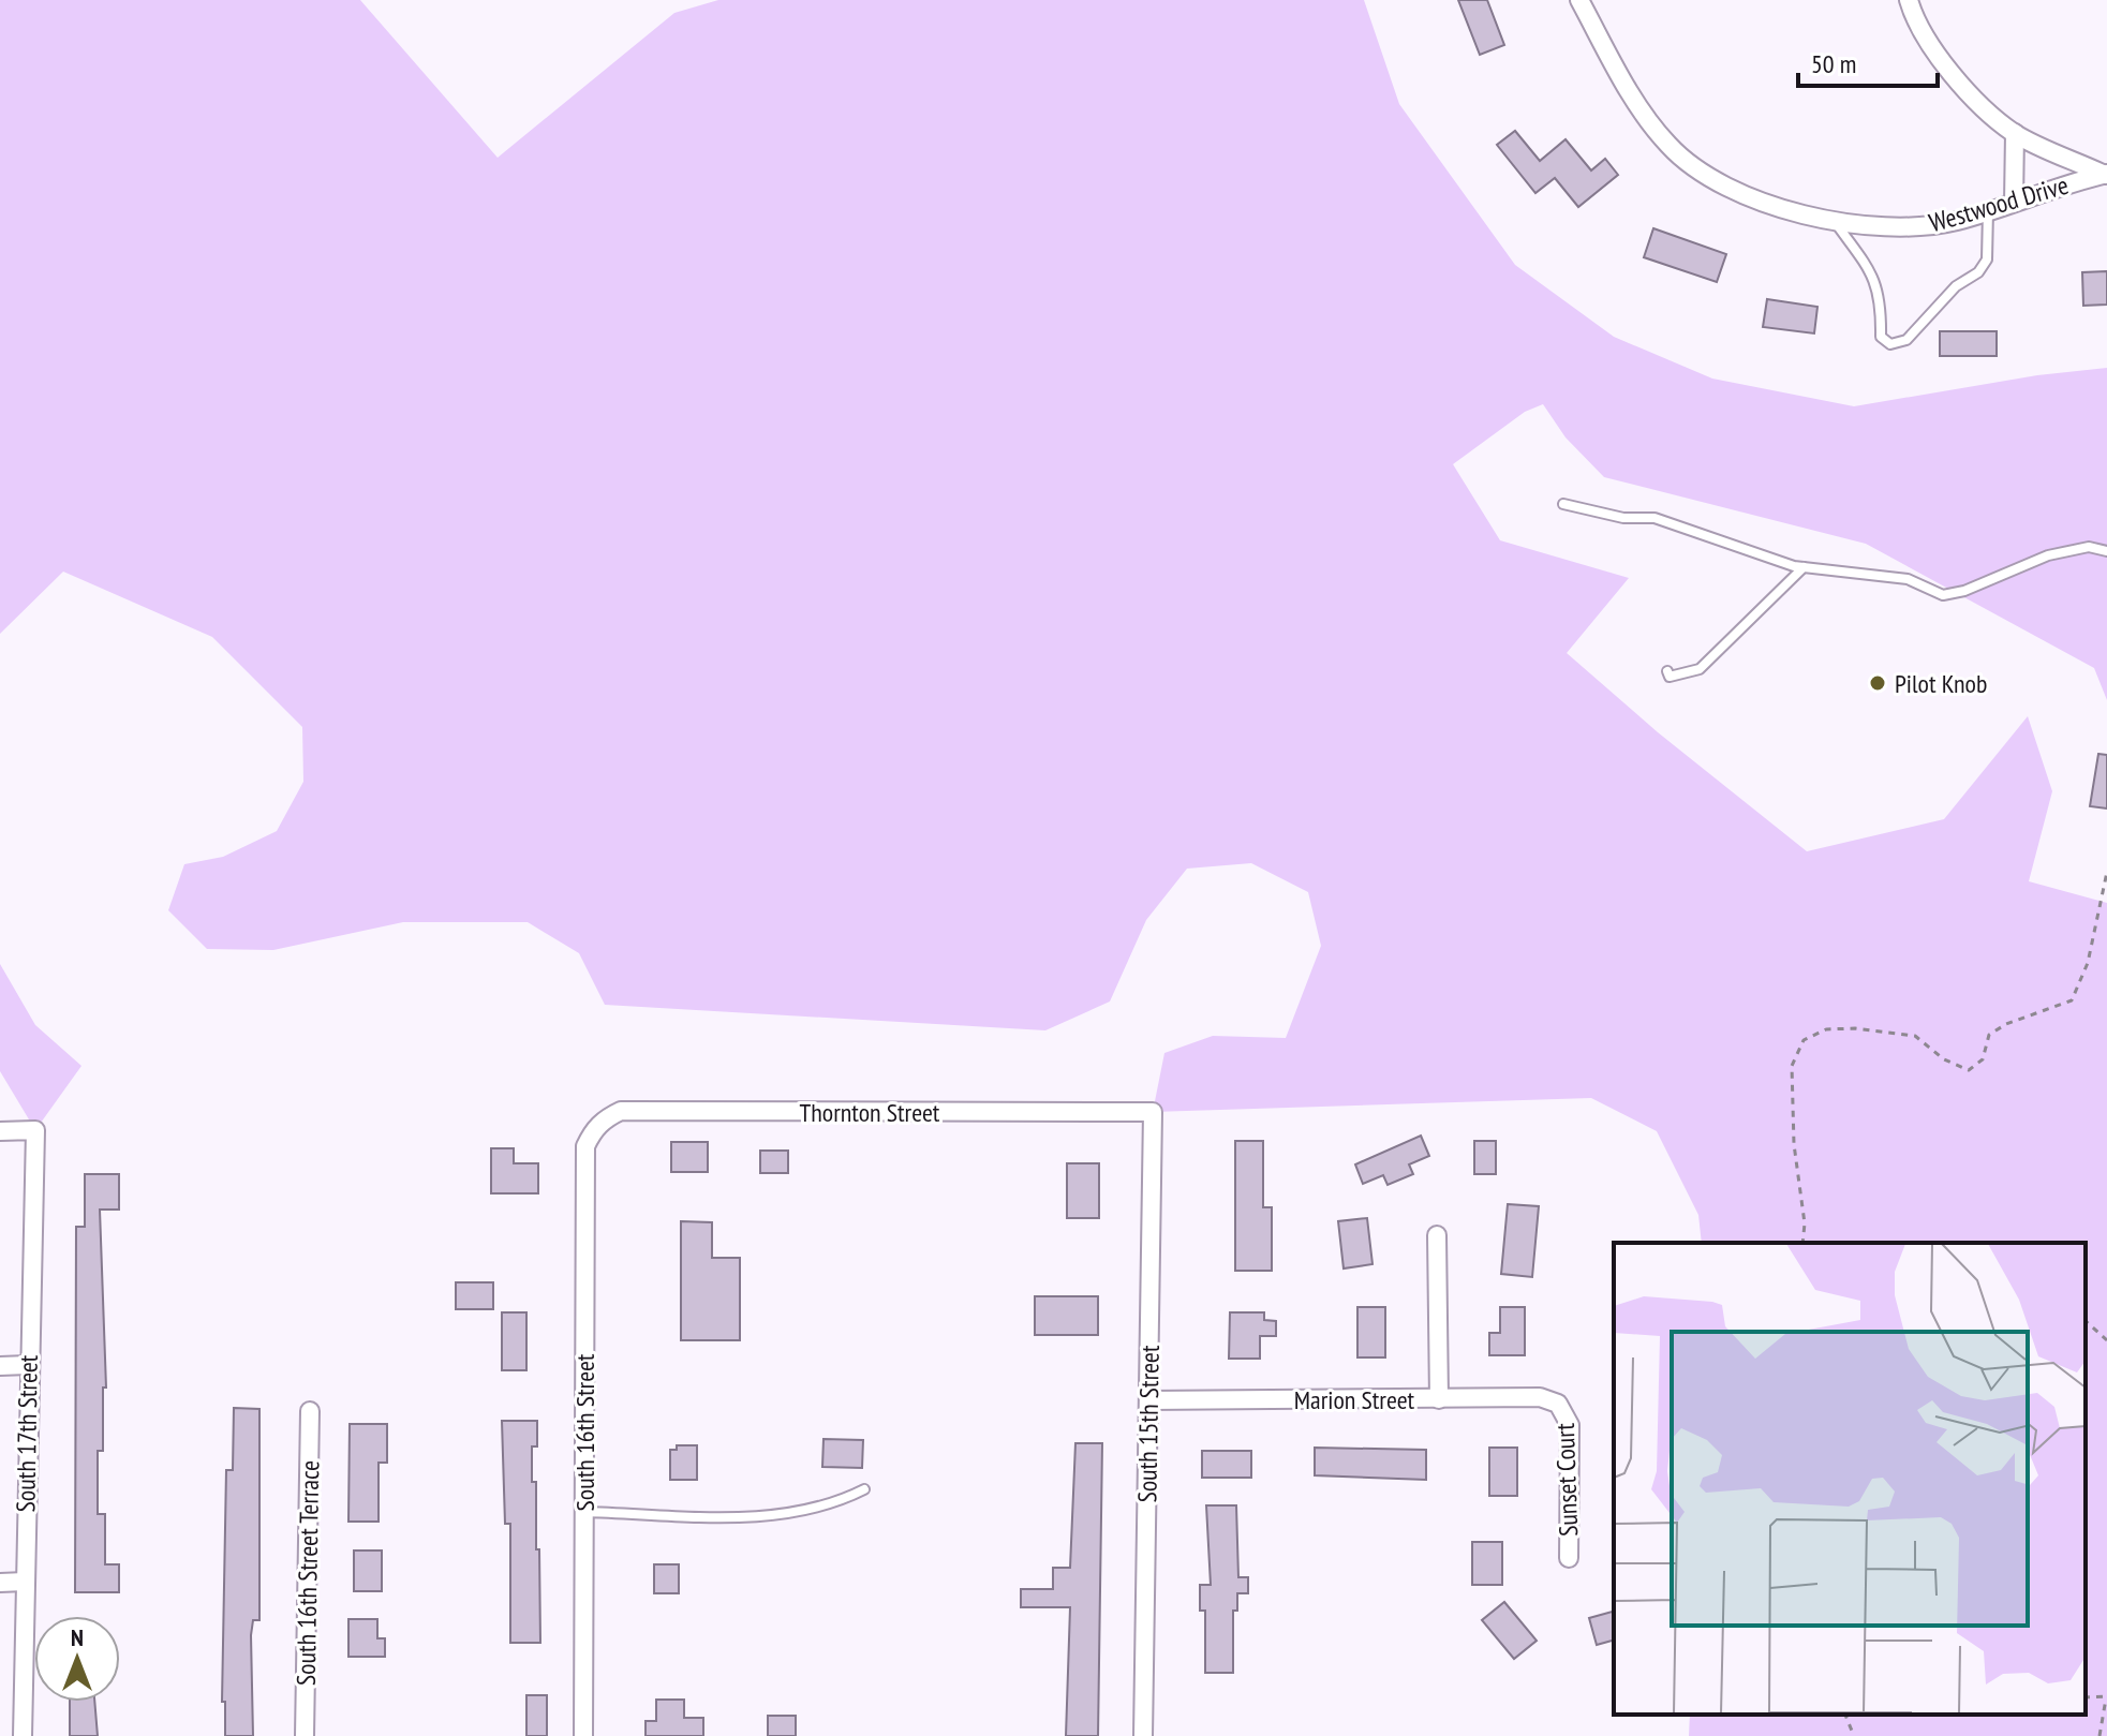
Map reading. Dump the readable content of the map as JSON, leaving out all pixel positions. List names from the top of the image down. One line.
{"streets":{"street":["Westwood Drive","Thornton Street","Marion Street","South 15th Street","South 16th Street","South 17th Street","Sunset Court","South 16th Street Terrace"]},"crossings":[["Thornton Street","South 15th Street"],["Thornton Street","South 16th Street"],["Marion Street","South 15th Street"],["Marion Street","Sunset Court"]],"places":["Pilot Knob"],"scale_bar":"50 m","north":"top"}
